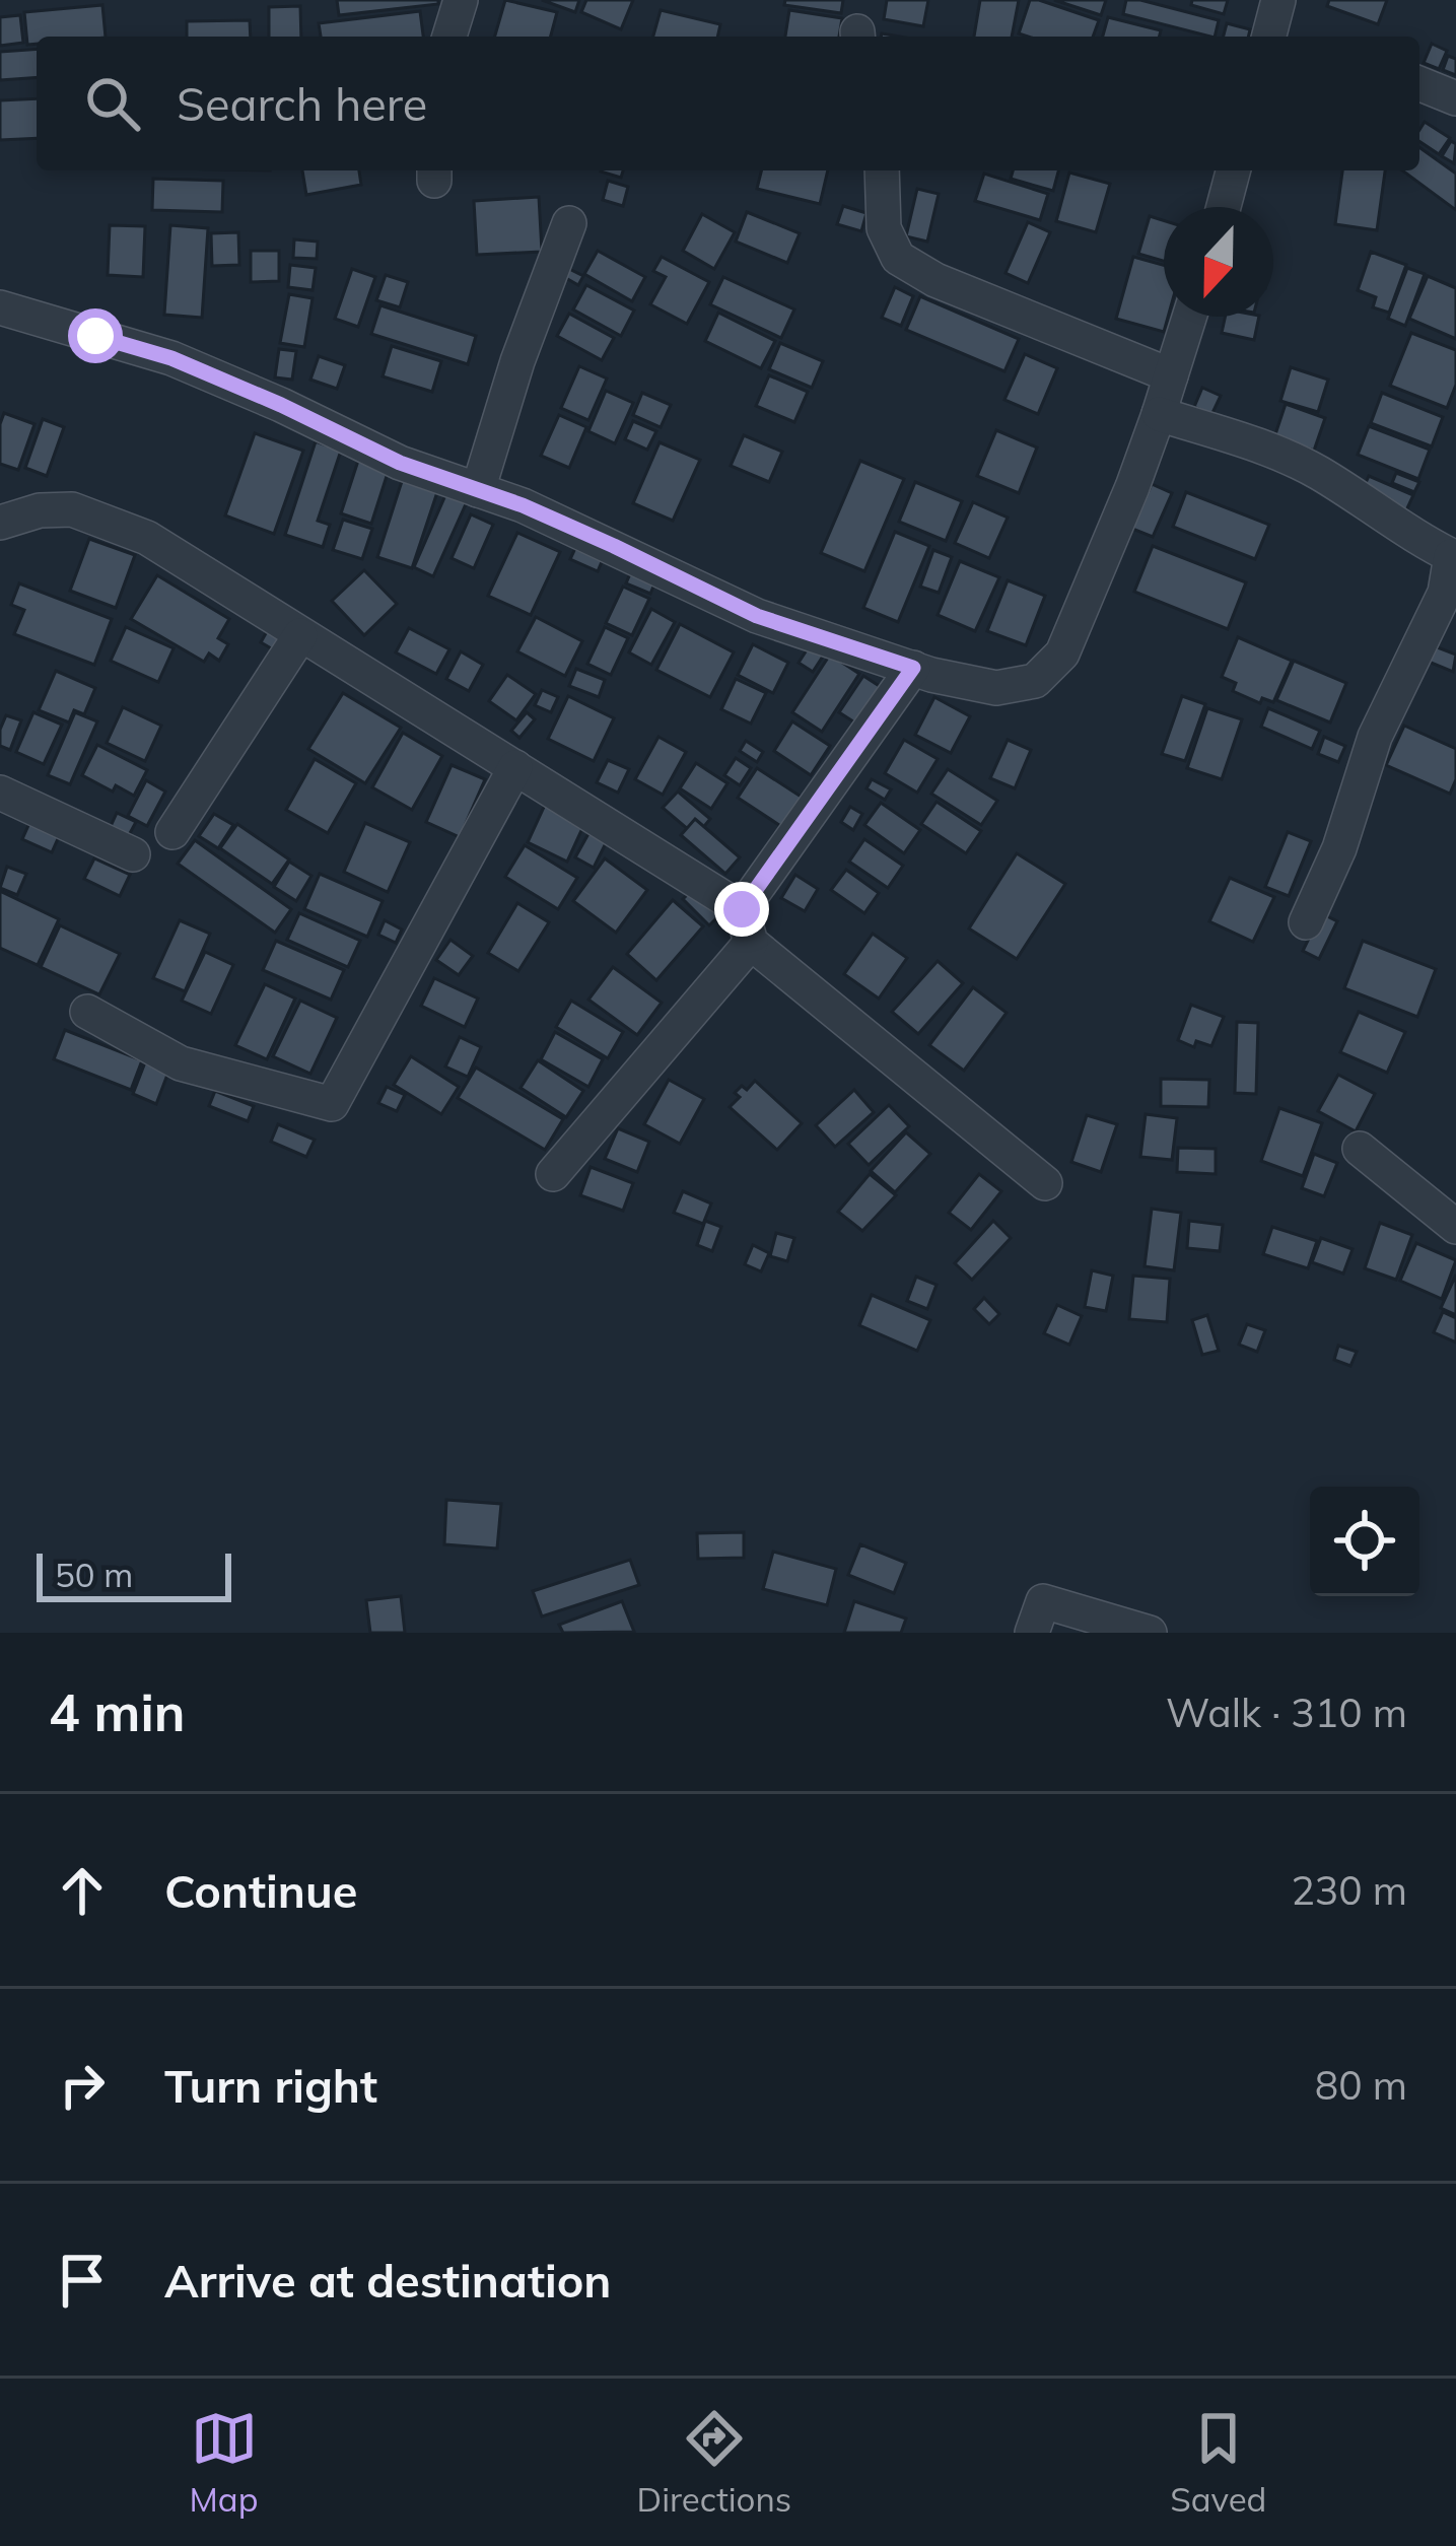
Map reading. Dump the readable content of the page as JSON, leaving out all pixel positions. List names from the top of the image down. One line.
{"scale_bar":"50 m","north":"bottom","page":{"search":"Search here","scale":"50 m","heading":["4 min","Walk · 310 m"],"list":[["Continue","230 m"],["Turn right","80 m"],"Arrive at destination"],"nav":["Map","Directions","Saved"]}}
